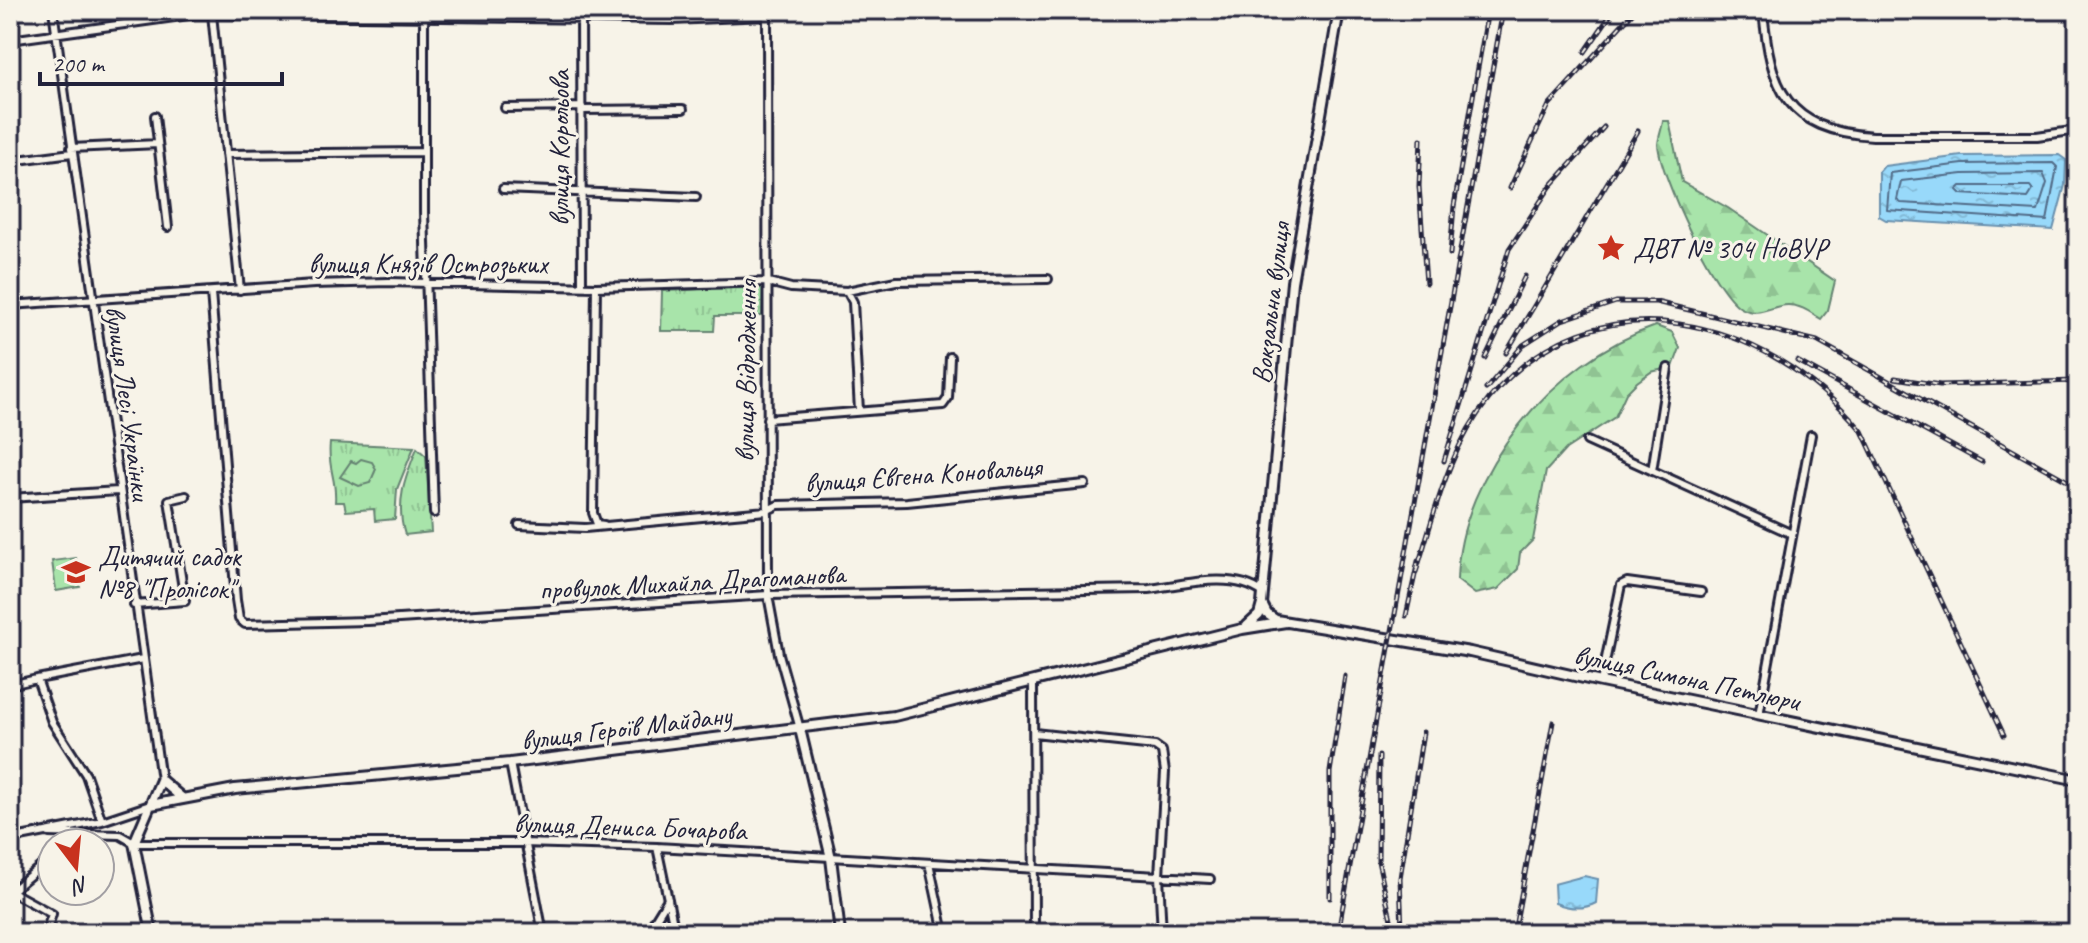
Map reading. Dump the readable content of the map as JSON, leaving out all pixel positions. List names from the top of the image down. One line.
{"streets":{"street":["вулиця Корольова","вулиця Князів Острозьких","Вокзальна вулиця","вулиця Відродження","вулиця Лесі Українки","вулиця Євгена Коновальця","провулок Михайла Драгоманова","вулиця Симона Петлюри","вулиця Героїв Майдану","вулиця Дениса Бочарова"]},"crossings":[["вулиця Корольова","вулиця Князів Острозьких"],["вулиця Князів Острозьких","вулиця Відродження"],["вулиця Князів Острозьких","вулиця Лесі Українки"],["вулиця Князів Острозьких","провулок Михайла Драгоманова"],["Вокзальна вулиця","провулок Михайла Драгоманова"],["вулиця Відродження","вулиця Євгена Коновальця"],["вулиця Відродження","провулок Михайла Драгоманова"],["вулиця Відродження","вулиця Героїв Майдану"],["вулиця Симона Петлюри","вулиця Героїв Майдану"]],"places":{"place":["ДВТ № 304 НоВУР"],"school or university":["Дитячий садок №8 \"Пролісок\""]},"scale_bar":"200 m","north":"bottom"}
